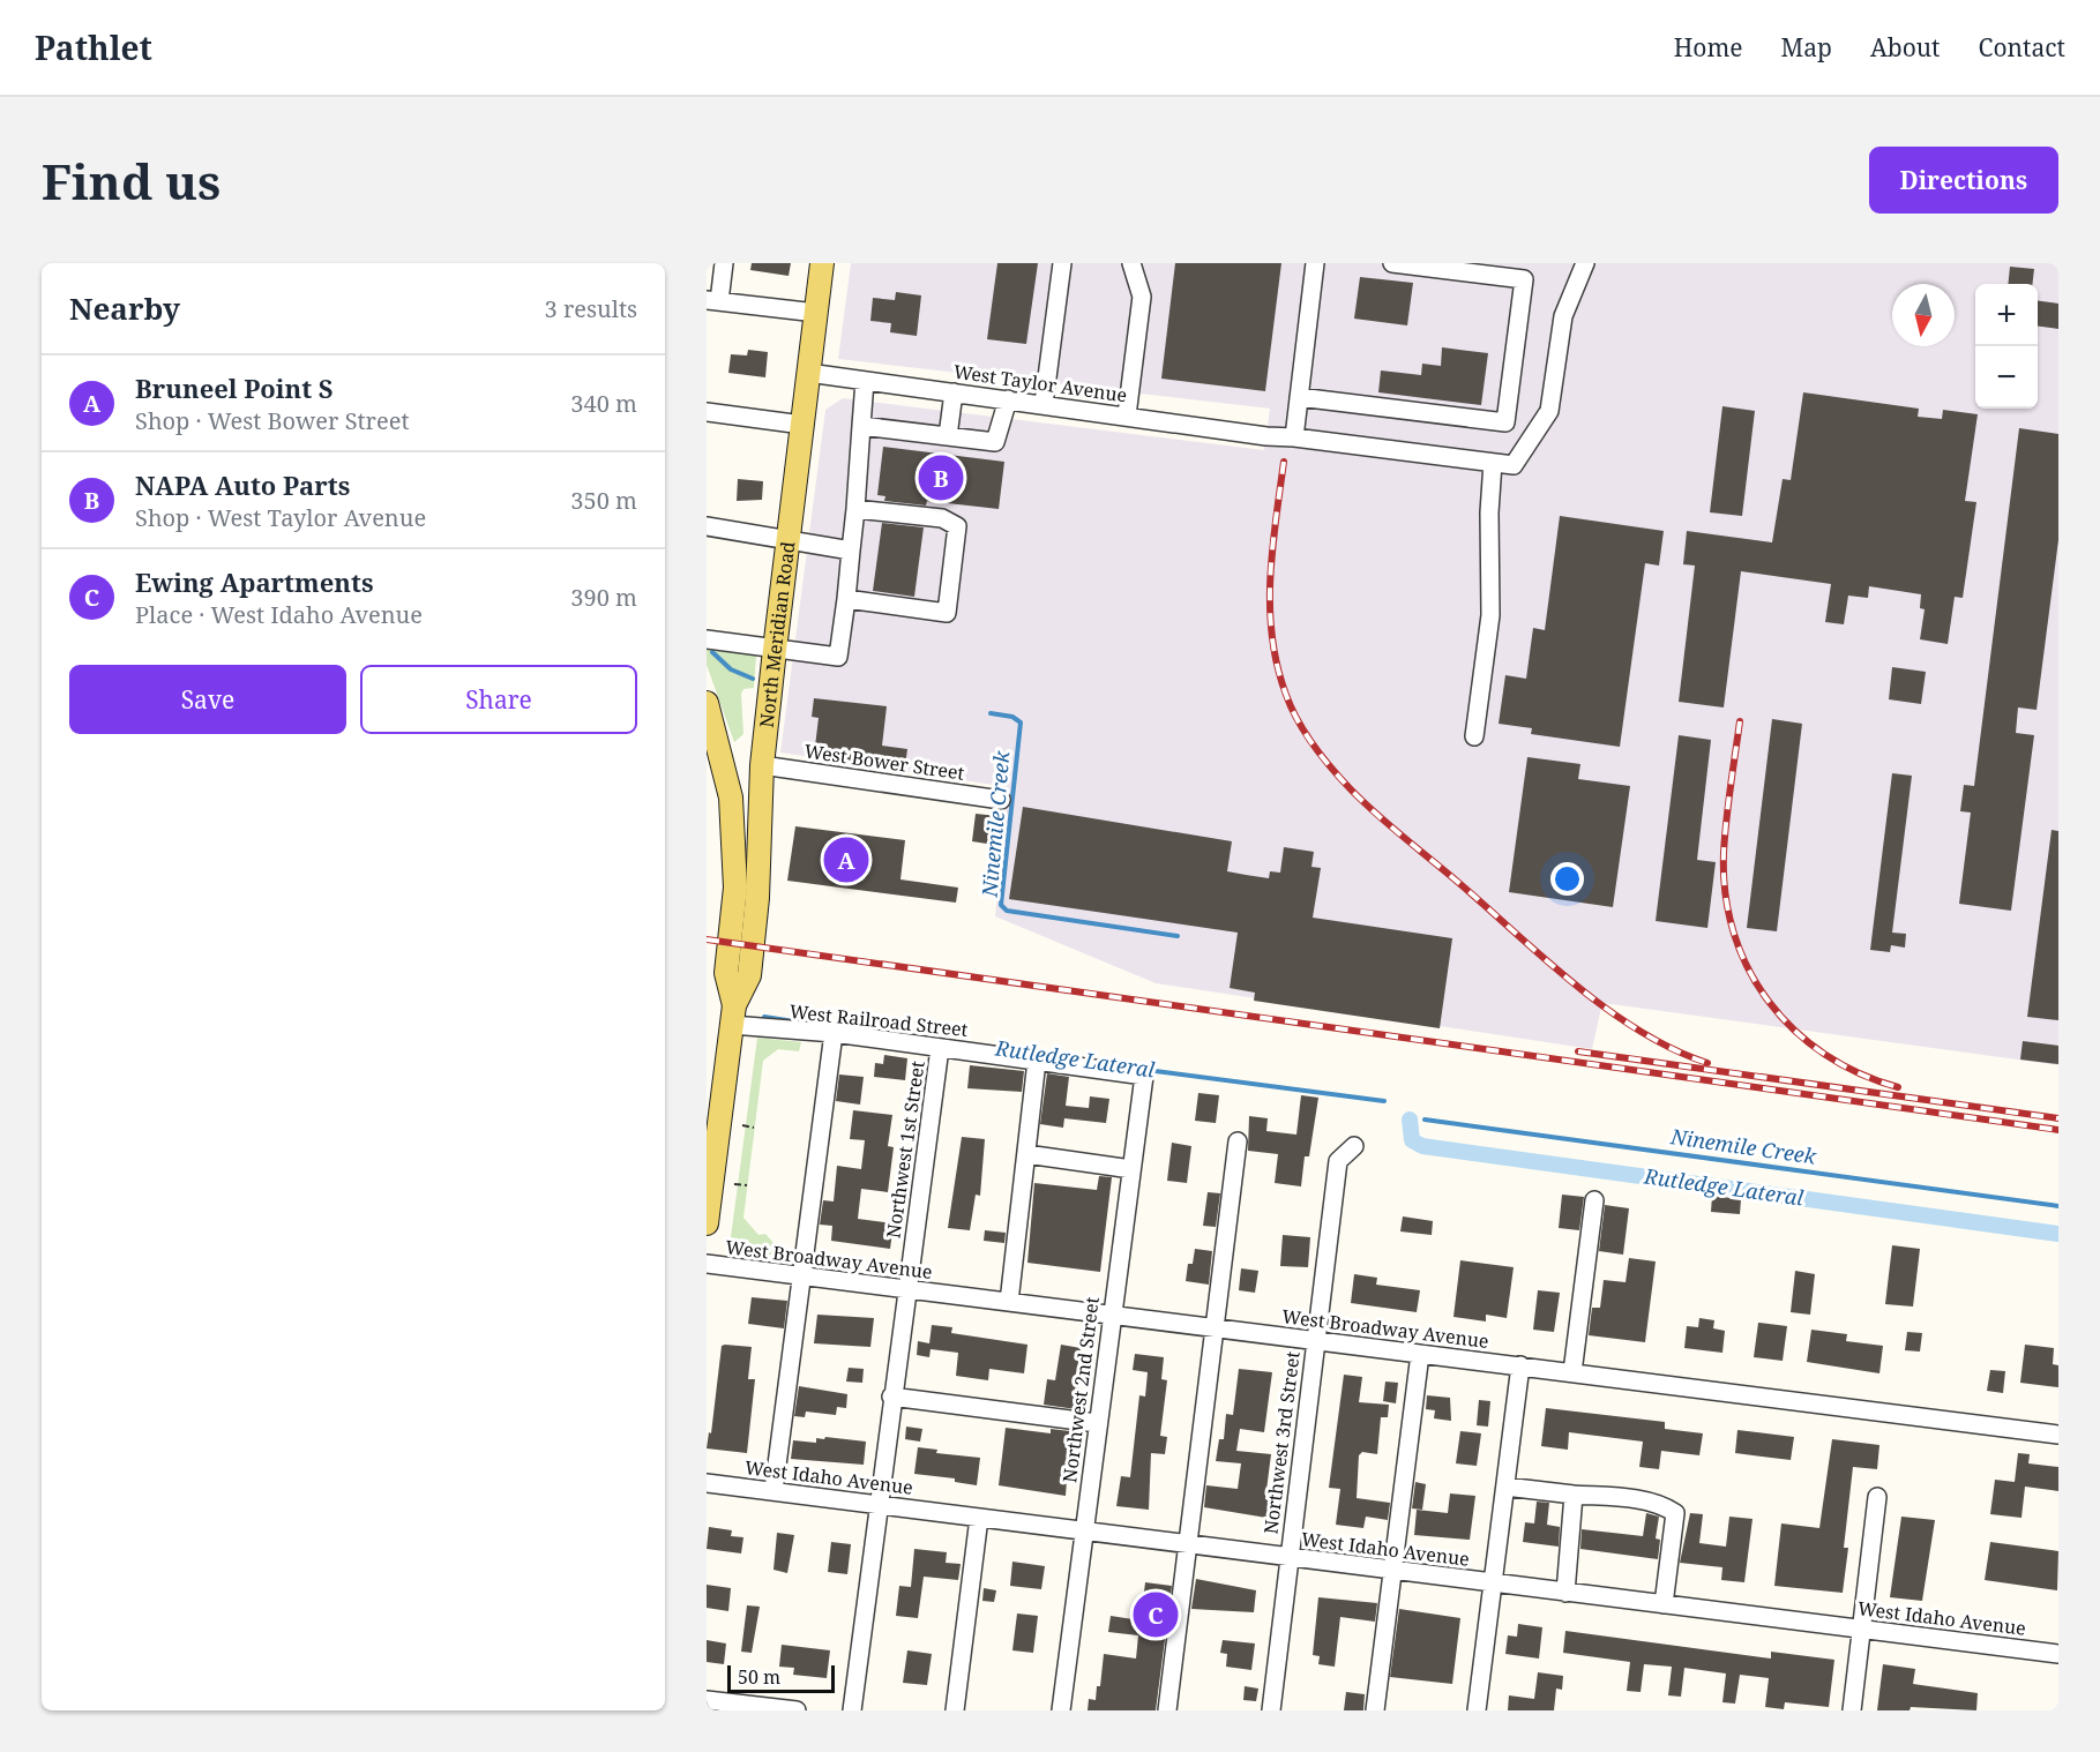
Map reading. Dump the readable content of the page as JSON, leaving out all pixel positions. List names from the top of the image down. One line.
{"streets":{"main road":["North Meridian Road"],"street":["West Taylor Avenue","West Bower Street","West Railroad Street","Northwest 1st Street","West Broadway Avenue","Northwest 2nd Street","Northwest 3rd Street","West Idaho Avenue"]},"crossings":[["West Taylor Avenue","North Meridian Road"],["North Meridian Road","West Bower Street"],["North Meridian Road","West Railroad Street"],["West Railroad Street","Northwest 1st Street"],["West Railroad Street","Northwest 2nd Street"],["Northwest 1st Street","West Broadway Avenue"],["Northwest 1st Street","West Idaho Avenue"],["West Broadway Avenue","Northwest 2nd Street"],["West Broadway Avenue","Northwest 3rd Street"],["Northwest 2nd Street","West Idaho Avenue"],["Northwest 3rd Street","West Idaho Avenue"]],"water":["Ninemile Creek","Rutledge Lateral"],"scale_bar":"50 m","north":"bottom","page":{"header":"Pathlet","nav":["Home","Map","About","Contact"],"buttons":["Directions",["Save","Share"]],"title":"Find us","heading":["Nearby","3 results"],"map_buttons":["+","−"],"list":[{"mark":"A","name":"Bruneel Point S","note":"Shop · West Bower Street","value":"340 m"},{"mark":"B","name":"NAPA Auto Parts","note":"Shop · West Taylor Avenue","value":"350 m"},{"mark":"C","name":"Ewing Apartments","note":"Place · West Idaho Avenue","value":"390 m"}],"pins":["B","A","C"],"scale":"50 m"}}
